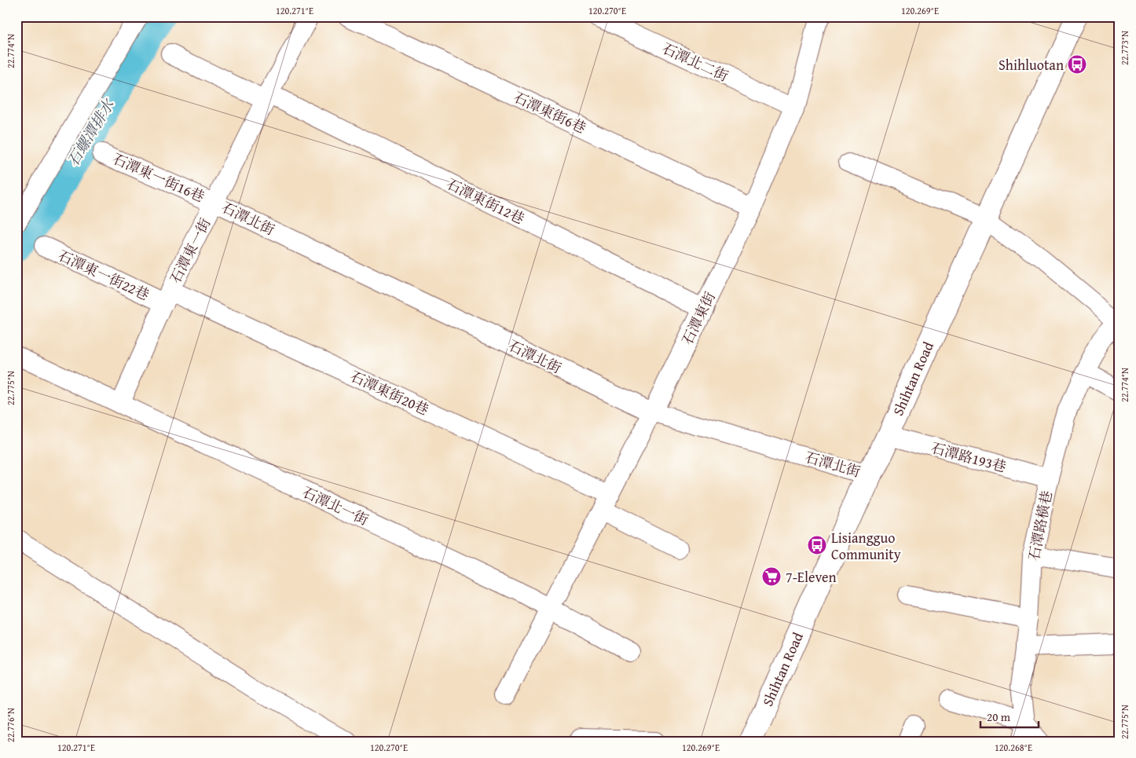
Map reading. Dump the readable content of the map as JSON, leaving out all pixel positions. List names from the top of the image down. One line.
{"streets":{"main road":["Shihtan Road"],"street":["石潭北二街","石潭東街6巷","石潭東一街16巷","石潭東街12巷","石潭北街","石潭東一街","石潭東一街22巷","石潭東街","石潭東街20巷","石潭路193巷","石潭北一街","石潭路橫巷"]},"crossings":[["石潭北二街","石潭東街"],["石潭東街6巷","石潭東街"],["石潭東一街16巷","石潭北街"],["石潭東一街16巷","石潭東一街"],["石潭東街12巷","石潭東一街"],["石潭東街12巷","石潭東街"],["石潭北街","石潭東一街"],["石潭北街","石潭東街"],["石潭北街","Shihtan Road"],["石潭東一街","石潭東一街22巷"],["石潭東一街","石潭東街20巷"],["石潭東一街","石潭北一街"],["石潭東一街22巷","石潭東街20巷"],["石潭東街","石潭東街20巷"],["石潭東街","石潭北一街"],["Shihtan Road","石潭路193巷"],["石潭路193巷","石潭路橫巷"]],"water":["石螺潭排水"],"places":{"bus stop":["Shihluotan","Lisiangguo Community"],"supermarket":["7-Eleven"]},"scale_bar":"20 m","coordinates":["120.271°E","120.270°E","120.269°E","22.773°N","22.774°N","22.775°N","22.776°N","120.268°E"]}
